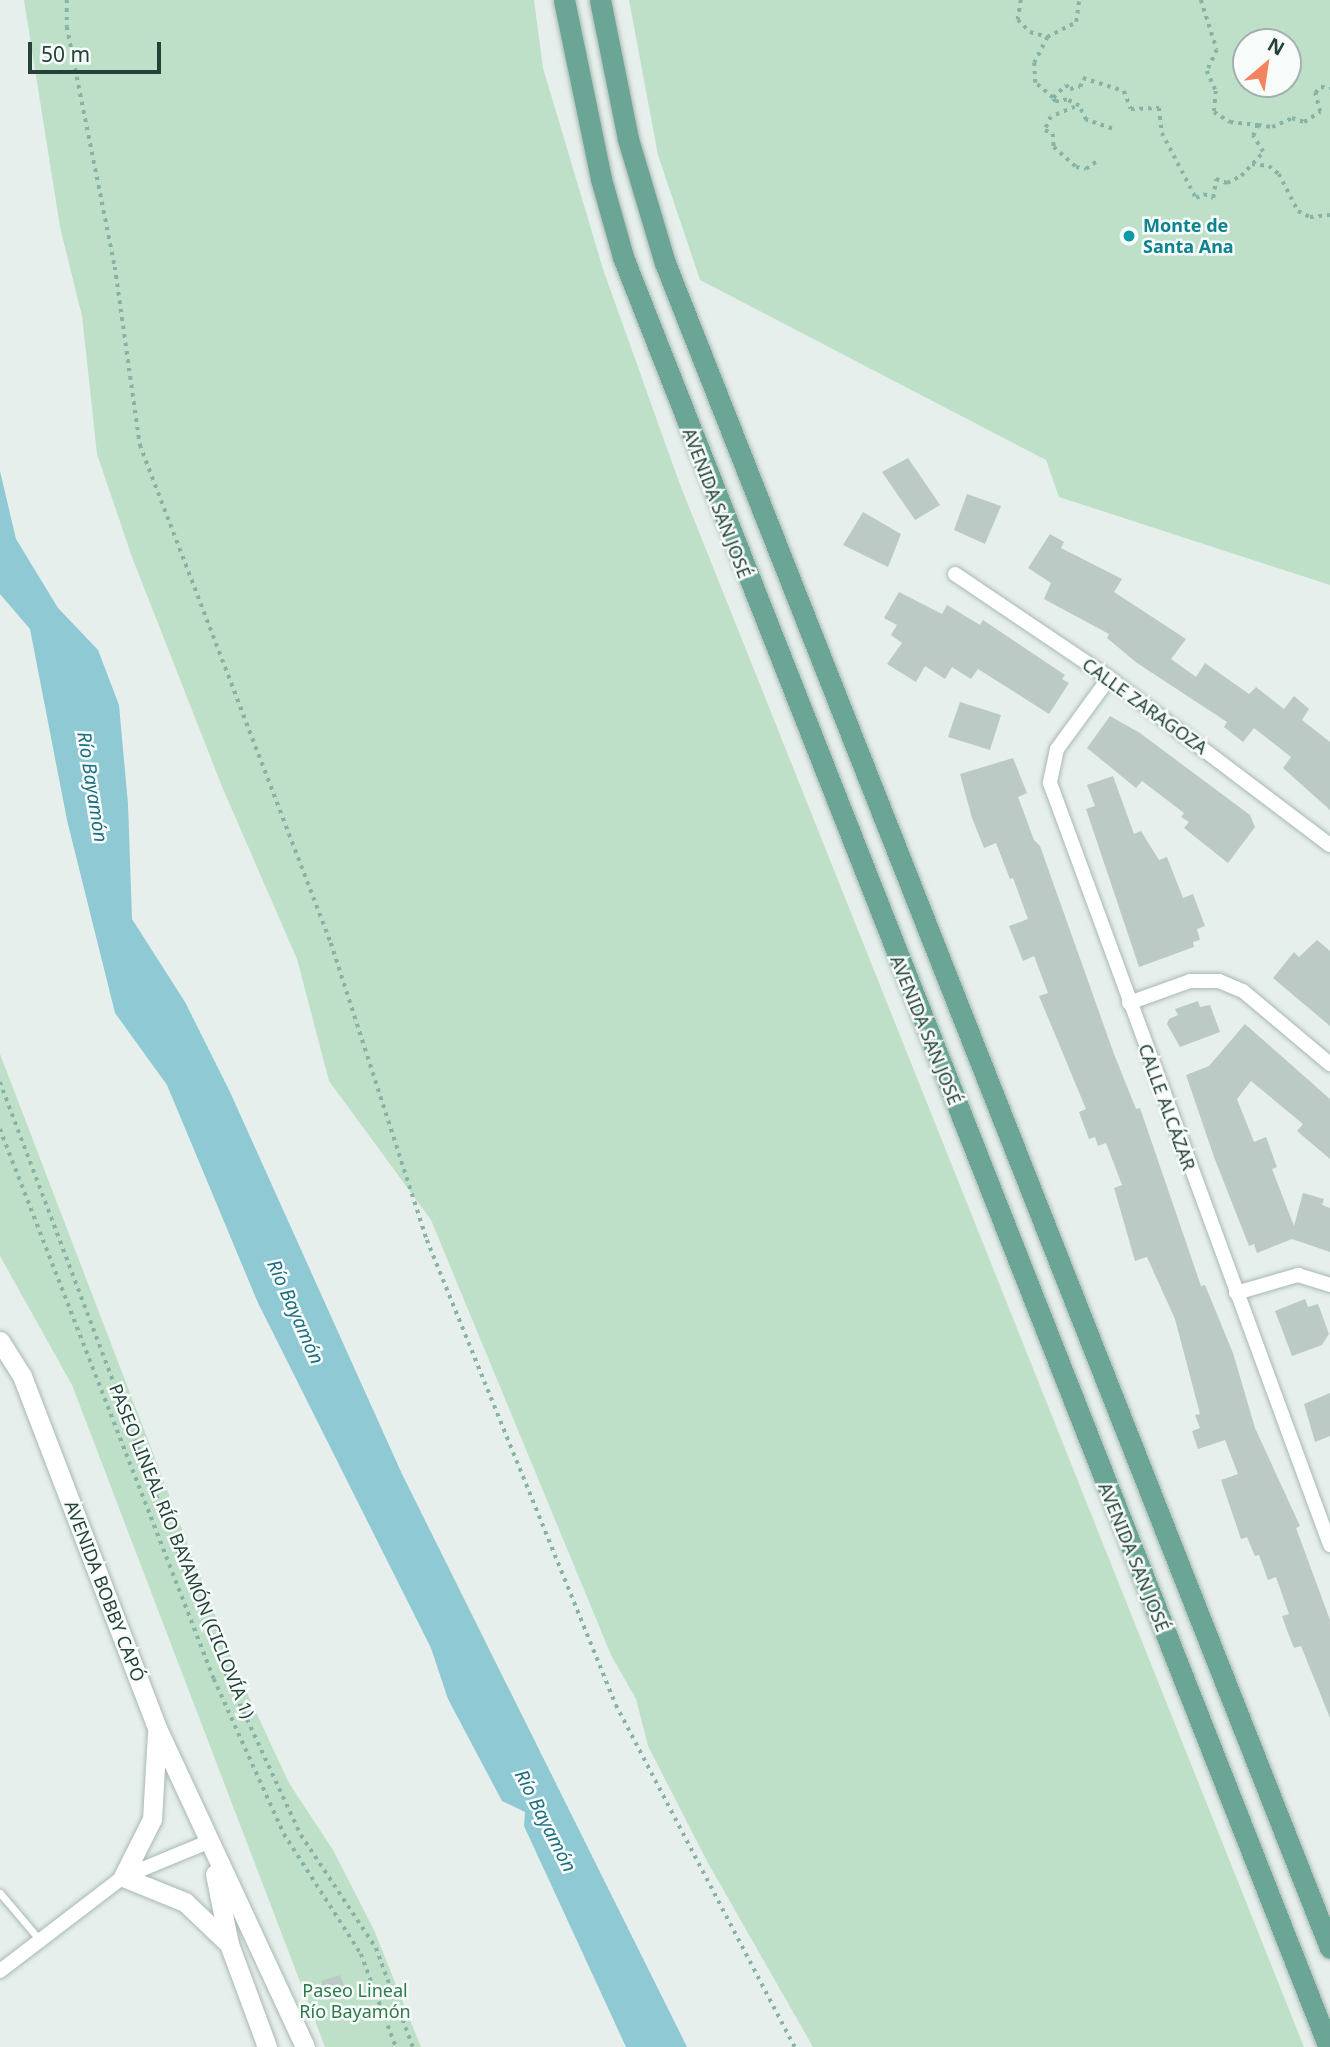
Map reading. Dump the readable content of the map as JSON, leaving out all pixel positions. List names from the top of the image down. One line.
{"streets":{"main road":["AVENIDA SAN JOSÉ"],"street":["CALLE ZARAGOZA","CALLE ALCÁZAR","AVENIDA BOBBY CAPÓ"],"path":["PASEO LINEAL RÍO BAYAMÓN (CICLOVÍA 1)"]},"crossings":[["CALLE ZARAGOZA","CALLE ALCÁZAR"]],"water":["Río Bayamón"],"parks":["Paseo Lineal Río Bayamón"],"places":["Monte de Santa Ana"],"scale_bar":"50 m","north":"top right"}
